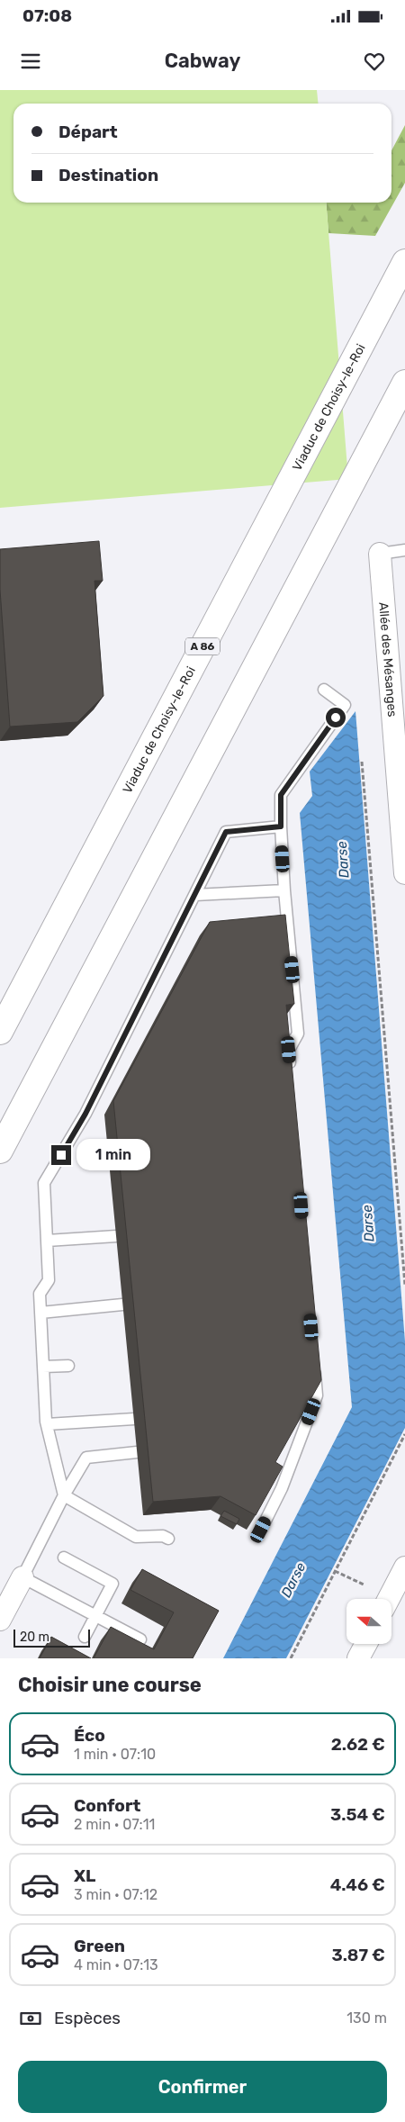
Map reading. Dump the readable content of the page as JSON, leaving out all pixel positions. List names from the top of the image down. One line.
{"streets":{"highway":["Viaduc de Choisy-le-Roi","A 86"],"street":["Allée des Mésanges"]},"water":["Darse"],"scale_bar":"20 m","north":"left","page":{"status":"07:08","header":"Cabway","banner":["Départ","Destination"],"bubble":"1 min","scale":"20 m","heading":"Choisir une course","list":[{"name":"Éco","note":"1 min · 07:10","value":"2.62 €"},{"name":"Confort","note":"2 min · 07:11","value":"3.54 €"},{"name":"XL","note":"3 min · 07:12","value":"4.46 €"},{"name":"Green","note":"4 min · 07:13","value":"3.87 €"}],"pay":["Espèces","130 m"],"buttons":"Confirmer"}}
